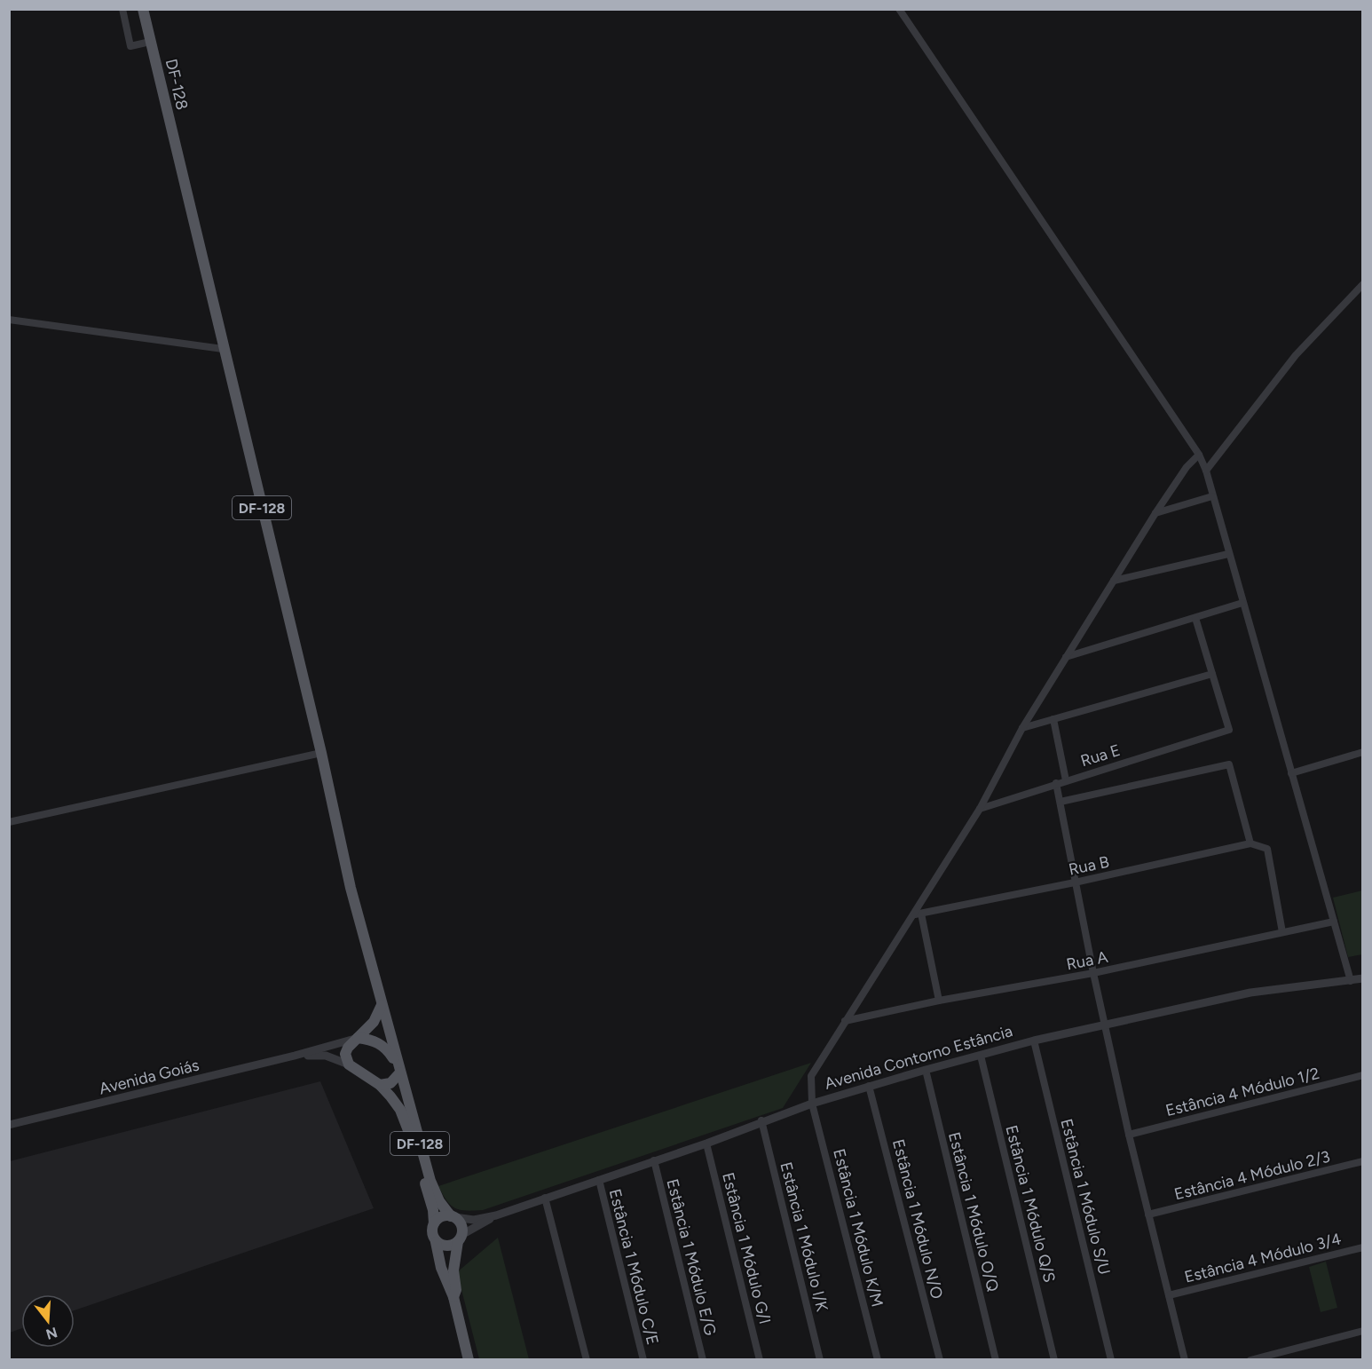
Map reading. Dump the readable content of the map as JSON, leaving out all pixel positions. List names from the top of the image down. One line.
{"streets":{"main road":["DF-128"],"street":["Rua E","Rua B","Rua A","Avenida Contorno Estância","Avenida Goiás","Estância 4 Módulo 1/2","Estância 4 Módulo 2/3","Estância 1 Módulo S/U","Estância 1 Módulo Q/S","Estância 1 Módulo O/Q","Estância 1 Módulo N/O","Estância 1 Módulo K/M","Estância 1 Módulo I/K","Estância 1 Módulo G/I","Estância 1 Módulo E/G","Estância 4 Módulo 3/4","Estância 1 Módulo C/E"]},"crossings":[["DF-128","Avenida Contorno Estância"],["DF-128","Avenida Goiás"],["Rua E","Estância 1 Módulo K/M"],["Rua B","Estância 1 Módulo K/M"],["Rua A","Estância 1 Módulo K/M"],["Avenida Contorno Estância","Estância 1 Módulo S/U"],["Avenida Contorno Estância","Estância 1 Módulo Q/S"],["Avenida Contorno Estância","Estância 1 Módulo O/Q"],["Avenida Contorno Estância","Estância 1 Módulo N/O"],["Avenida Contorno Estância","Estância 1 Módulo K/M"],["Avenida Contorno Estância","Estância 1 Módulo I/K"],["Avenida Contorno Estância","Estância 1 Módulo G/I"],["Avenida Contorno Estância","Estância 1 Módulo E/G"],["Avenida Contorno Estância","Estância 1 Módulo C/E"]],"north":"bottom"}
